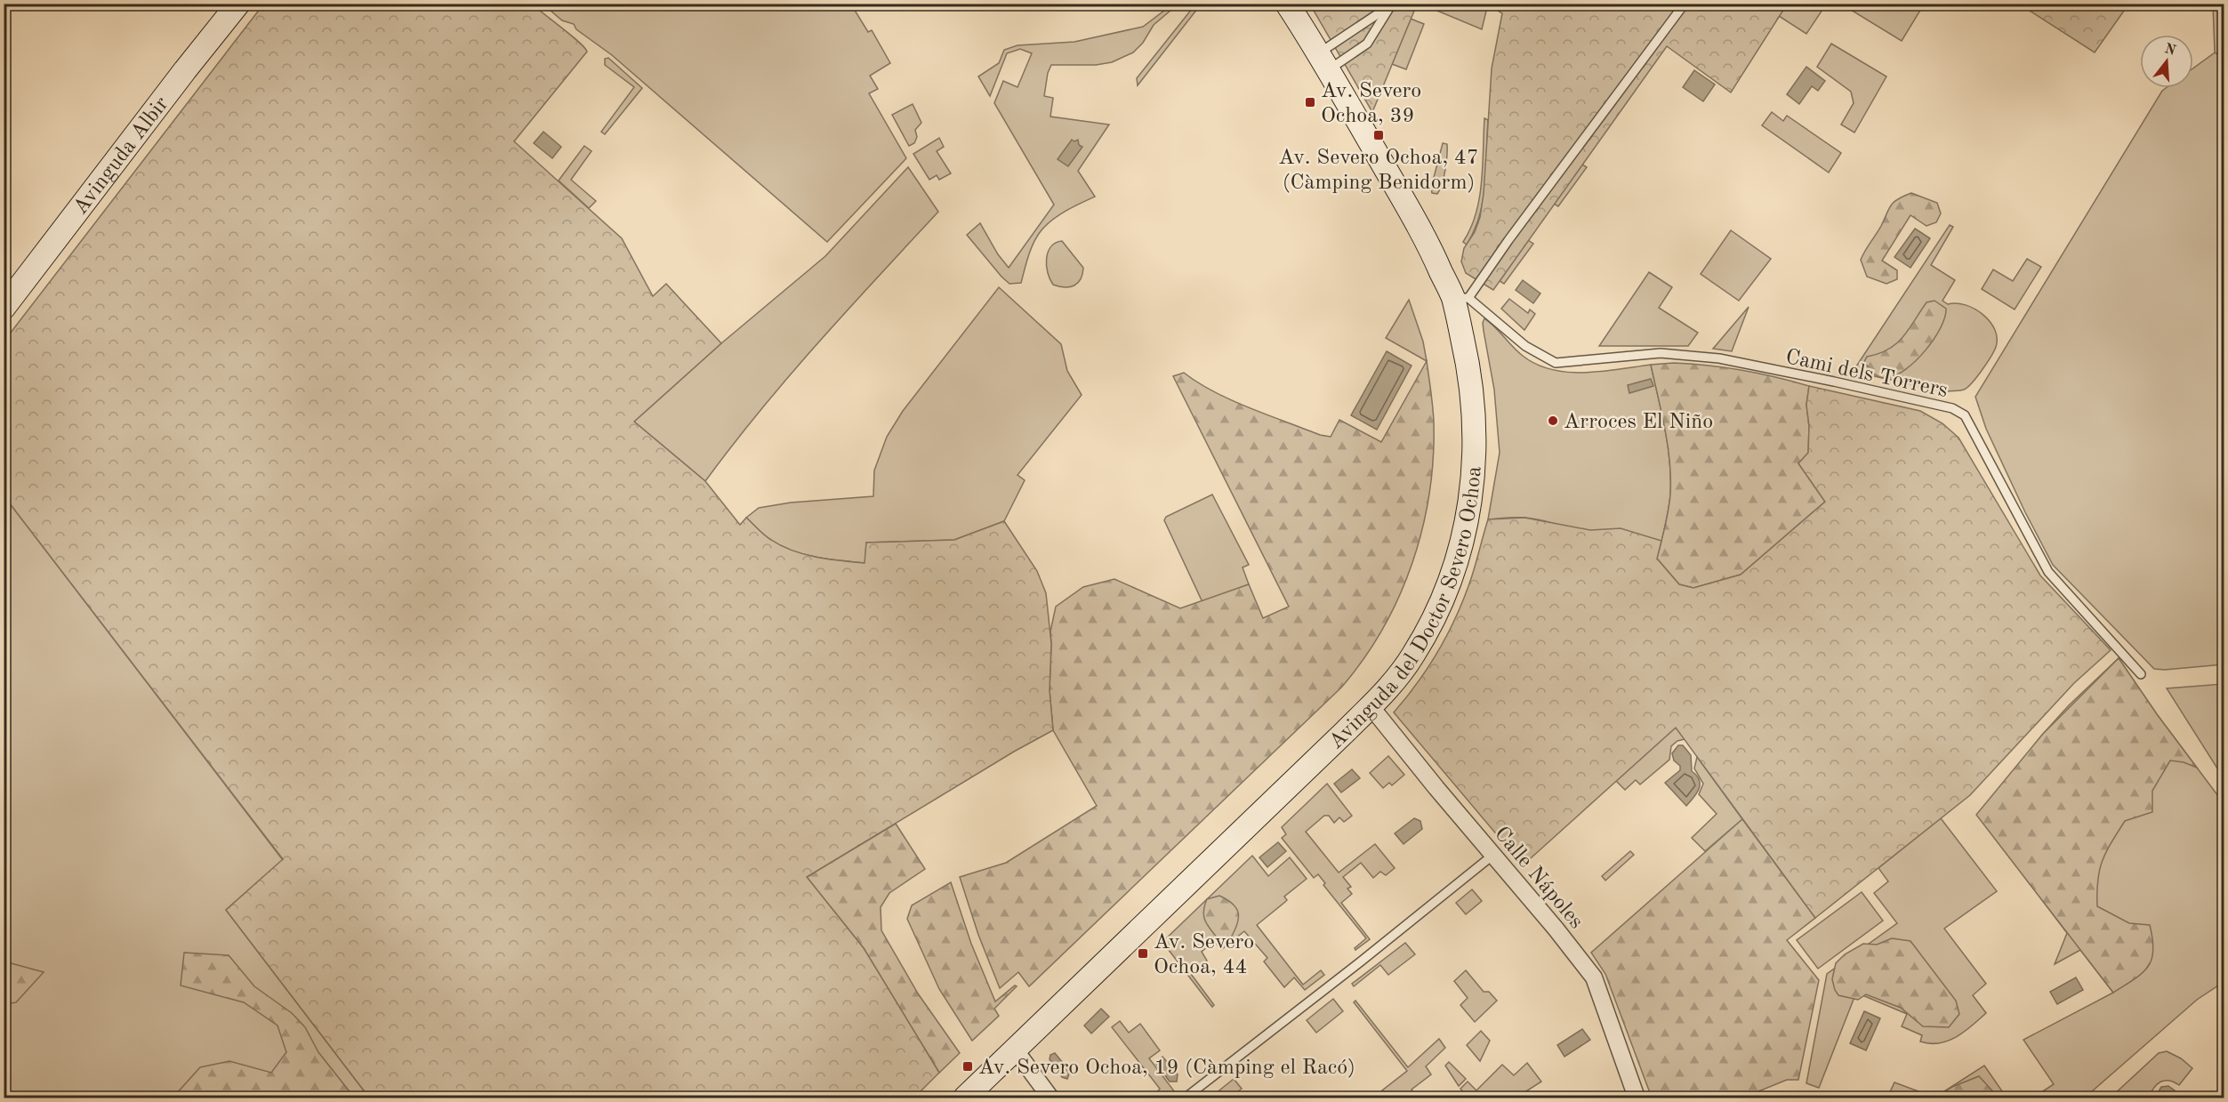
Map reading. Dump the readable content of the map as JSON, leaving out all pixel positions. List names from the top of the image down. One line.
{"streets":{"street":["Avinguda Albir","Avinguda del Doctor Severo Ochoa","Calle Nápoles"],"lane":["Cami dels Torrers"]},"crossings":[["Cami dels Torrers","Avinguda del Doctor Severo Ochoa"],["Avinguda del Doctor Severo Ochoa","Calle Nápoles"]],"places":{"transit":["Av. Severo Ochoa, 39","Av. Severo Ochoa, 47 (Càmping Benidorm)","Av. Severo Ochoa, 44","Av. Severo Ochoa, 19 (Càmping el Racó)"],"other":["Arroces El Niño"]},"north":"top"}
